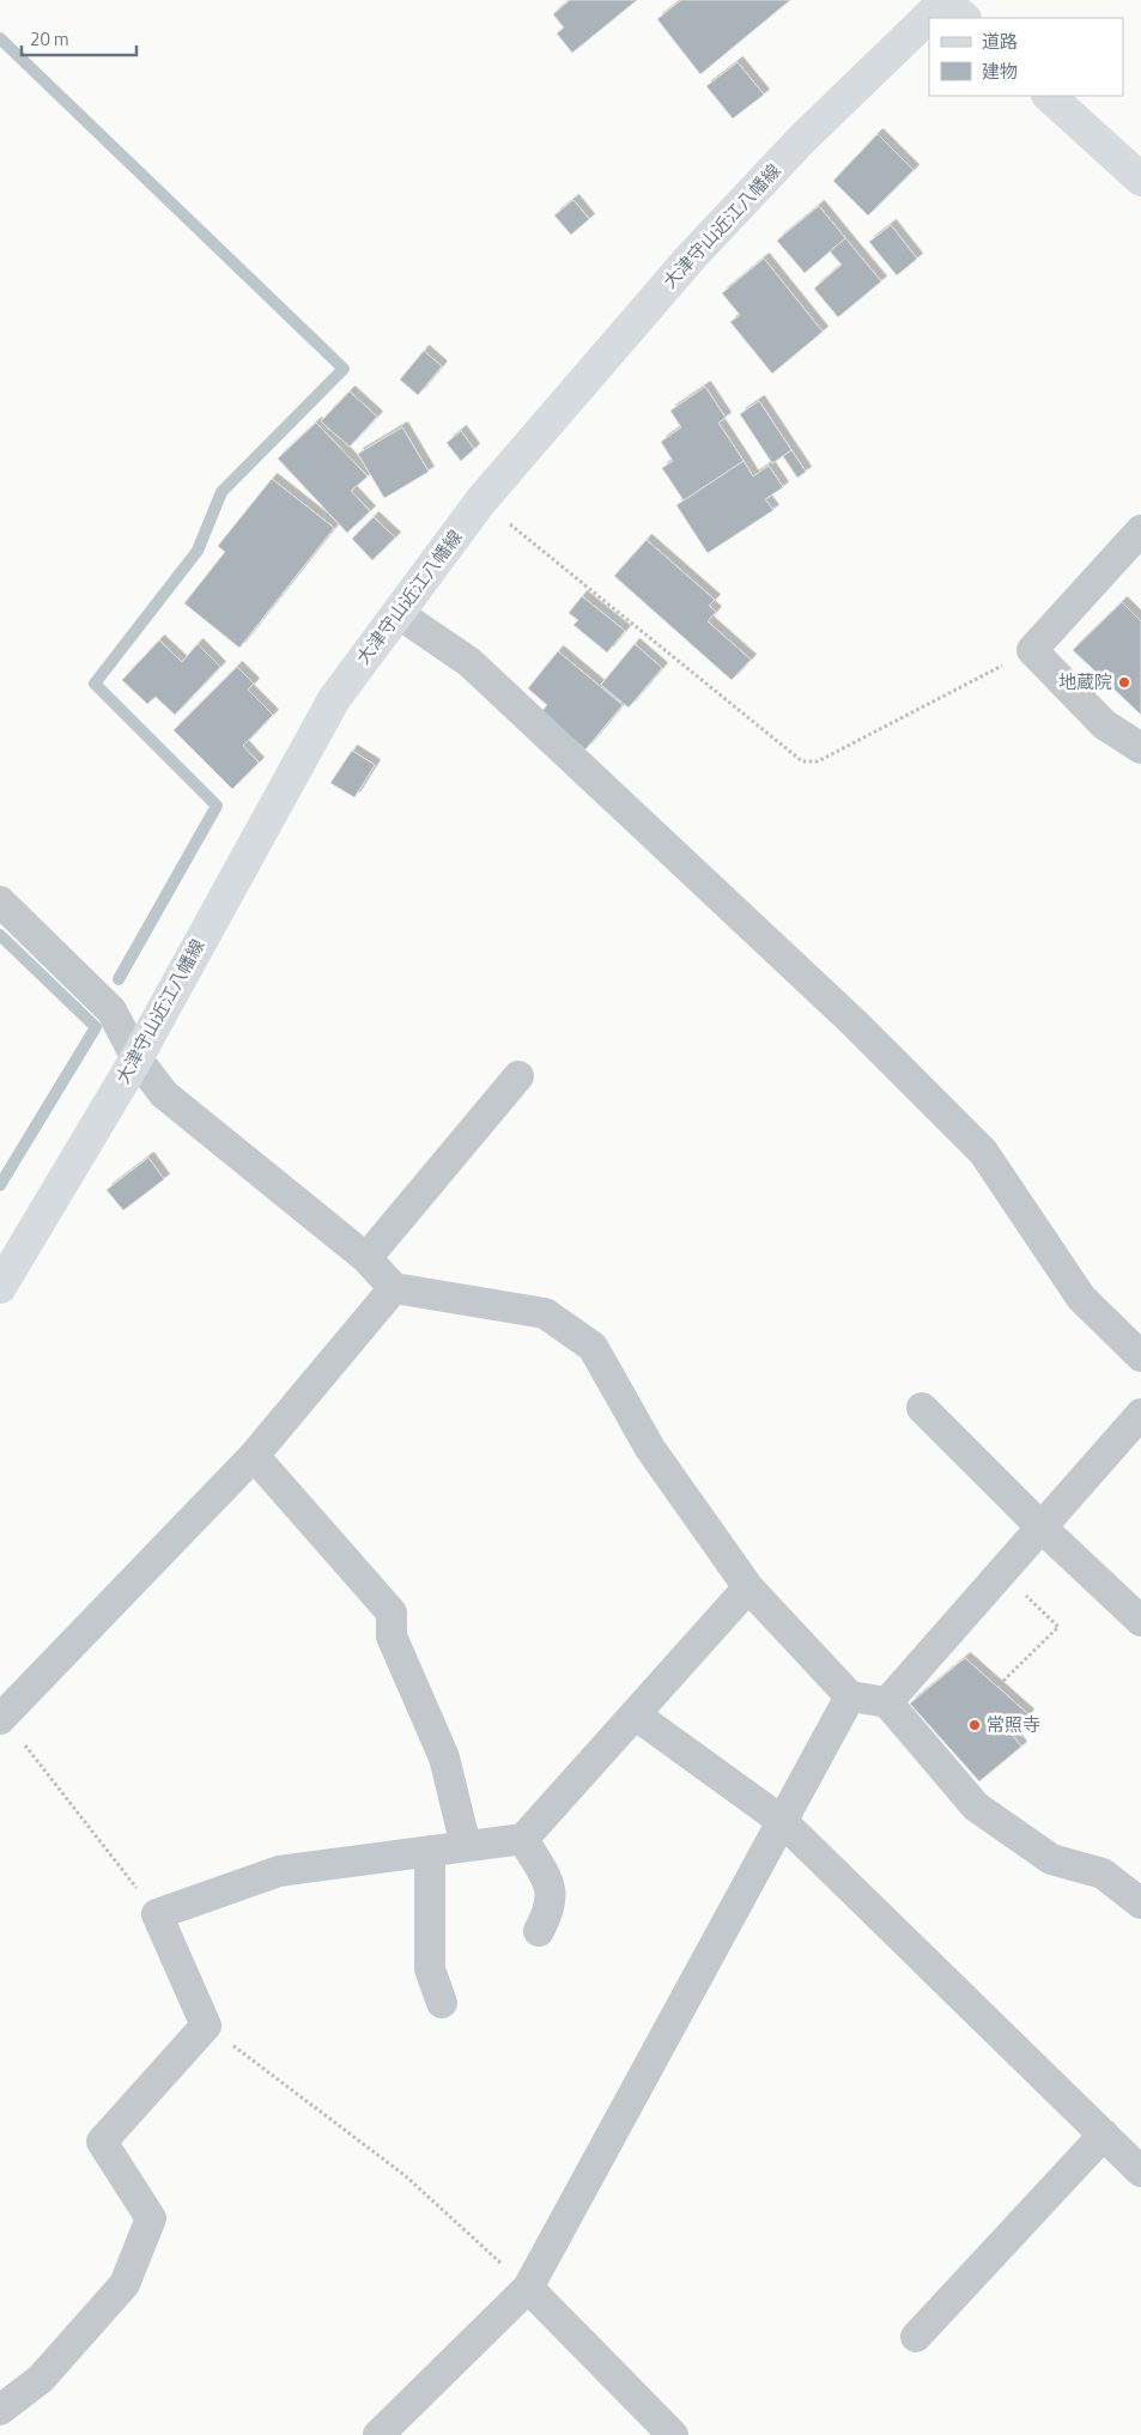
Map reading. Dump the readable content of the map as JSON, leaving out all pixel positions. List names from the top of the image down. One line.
{"streets":{"main road":["大津守山近江八幡線"]},"places":["地蔵院","常照寺"],"legend":["道路","建物"],"scale_bar":"20 m"}
